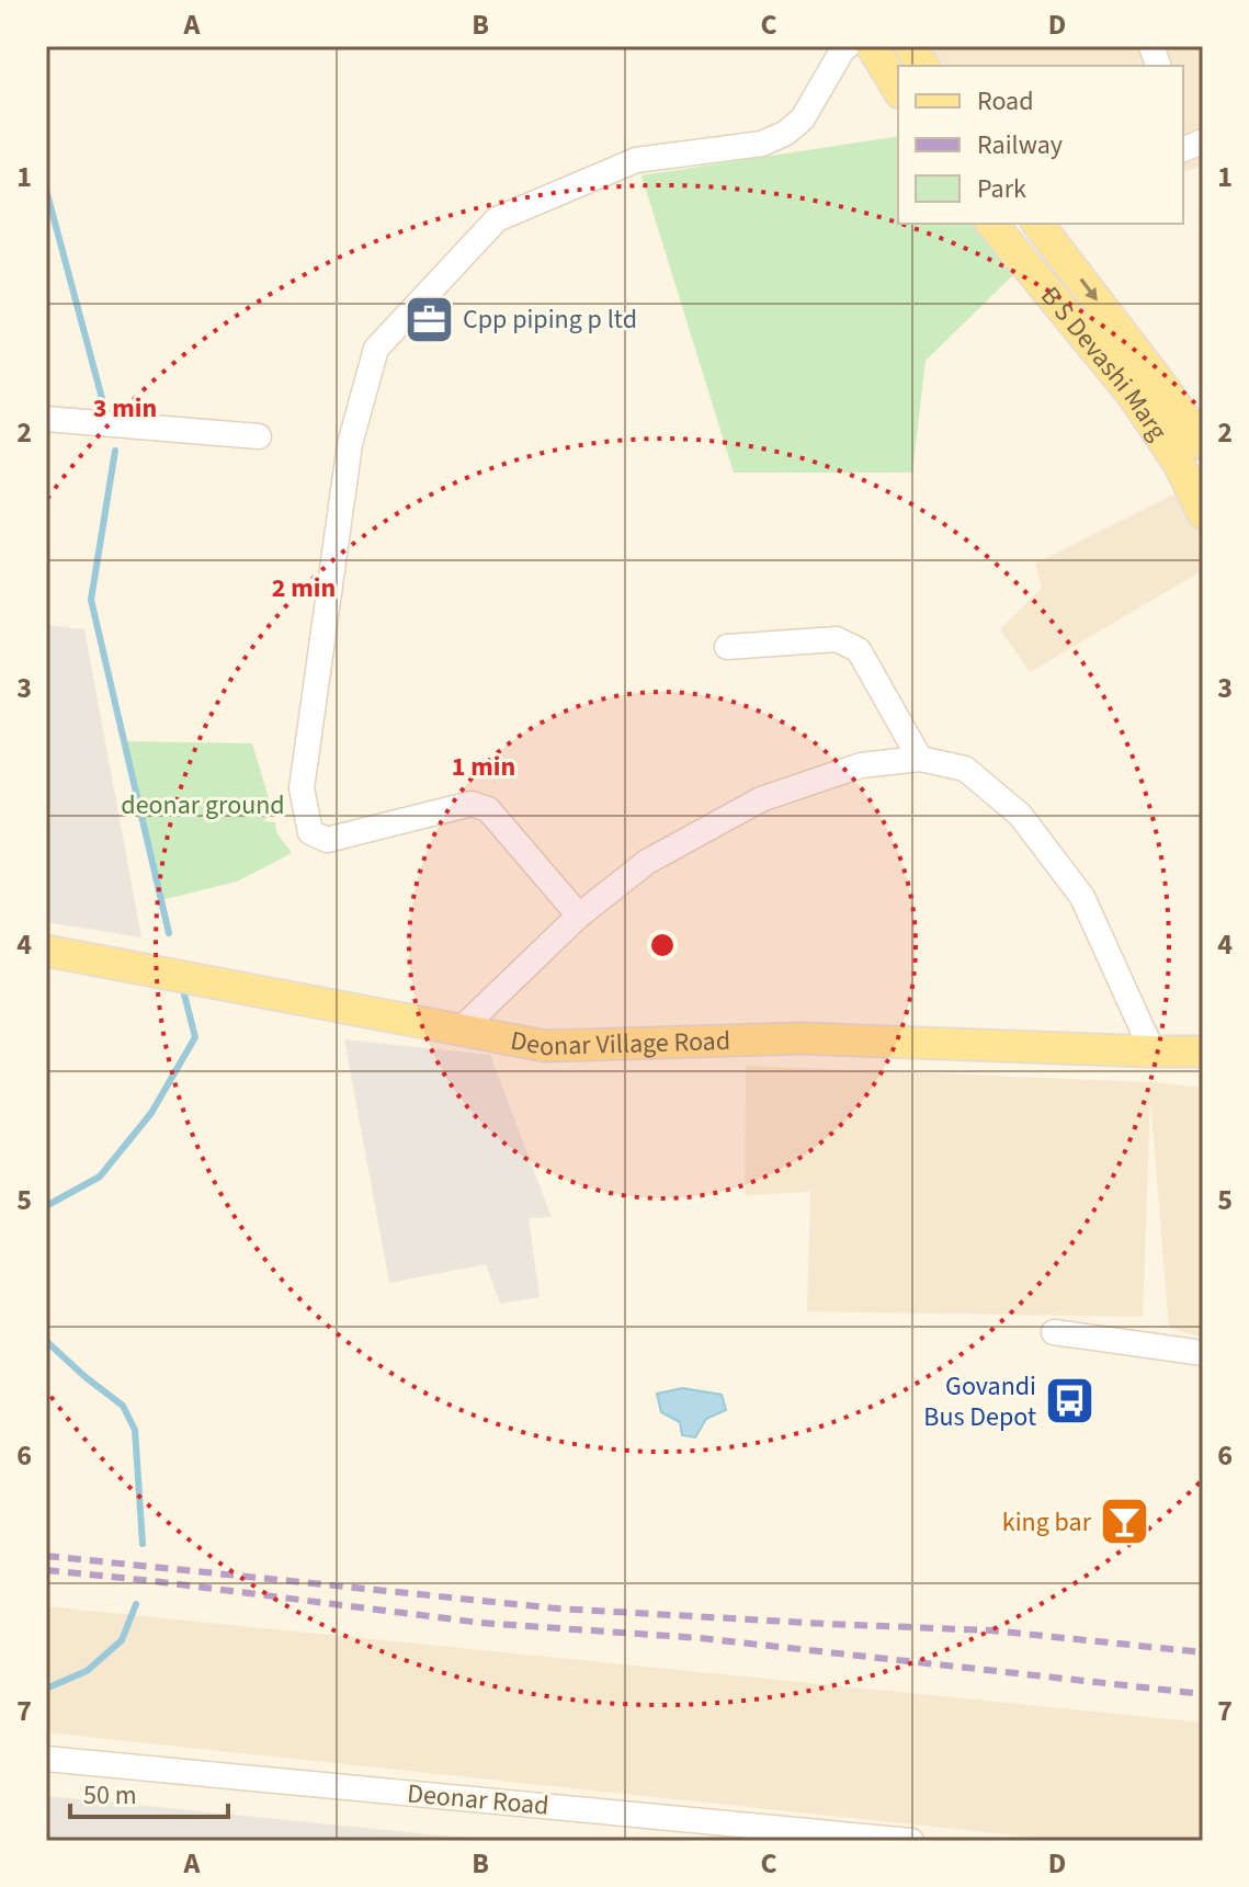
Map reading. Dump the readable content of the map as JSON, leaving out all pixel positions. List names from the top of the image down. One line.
{"streets":{"main road":["B S Devashi Marg","Deonar Village Road"],"street":["Deonar Road"]},"parks":["deonar ground"],"places":{"office":["Cpp piping p ltd"],"bus stop":["Govandi Bus Depot"],"bar":["king bar"]},"legend":["Road","Railway","Park"],"scale_bar":"50 m","grid":{"columns":["A","B","C","D"],"rows":["1","2","3","4","5","6","7"]},"rings":["3 min","2 min","1 min"]}
